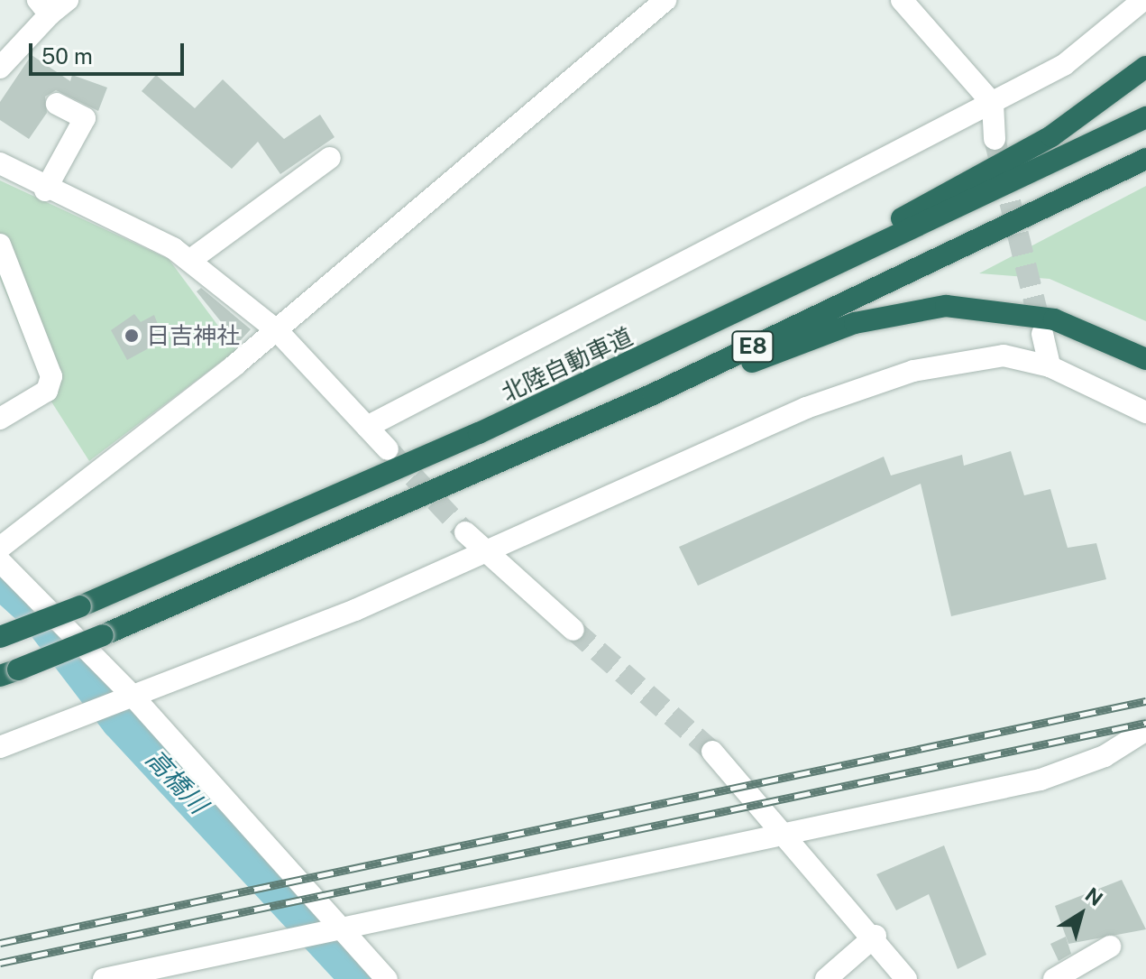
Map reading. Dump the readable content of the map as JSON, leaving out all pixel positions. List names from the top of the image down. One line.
{"streets":{"highway":["E8","北陸自動車道"]},"water":["高橋川"],"places":["日吉神社"],"scale_bar":"50 m","north":"top right"}
